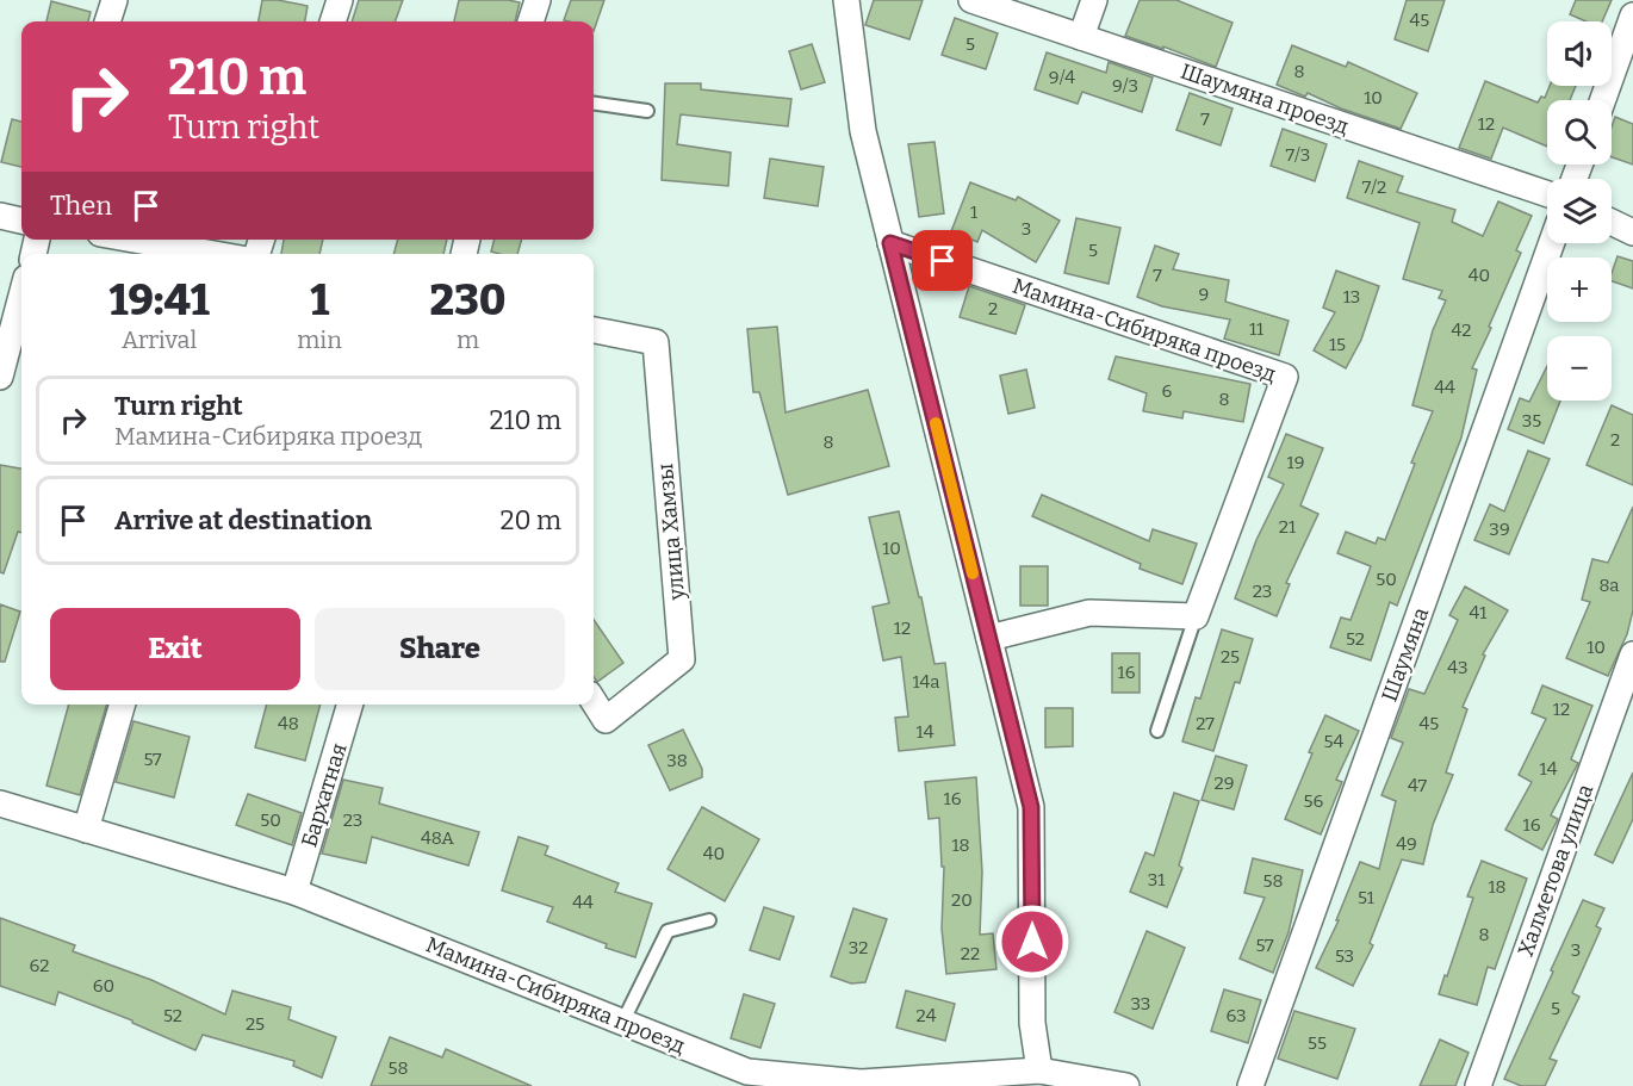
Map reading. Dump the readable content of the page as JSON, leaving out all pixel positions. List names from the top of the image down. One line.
{"streets":{"street":["Шаумяна проезд","Мамина-Сибиряка проезд","улица Хамзы","Шаумяна","Бархатная","Халметова улица"]},"crossings":[["Мамина-Сибиряка проезд","Бархатная"]],"house_numbers":["45","5","8","9/4","9/3","10","7","12","7/3","7/2","1","3","5","7","40","9","13","2","11","42","15","44","6","8","35","2","8","19","21","39","10","50","8а","23","41","12","52","10","25","43","16","14а","12","48","27","45","14","54","57","38","14","29","47","16","56","50","23","16","48А","49","18","40","31","58","18","51","20","44","8","57","32","3","22","53","62","60","33","5","52","24","63","25","55","58"],"page":{"map_buttons":["+","−"],"turn":["210 m","Turn right"],"then":"Then","eta":["19:41","Arrival","1","min","230","m"],"list":[{"name":"Turn right","note":"Мамина-Сибиряка проезд","value":"210 m"},{"name":"Arrive at destination","value":"20 m"}],"buttons":["Exit","Share"]}}
